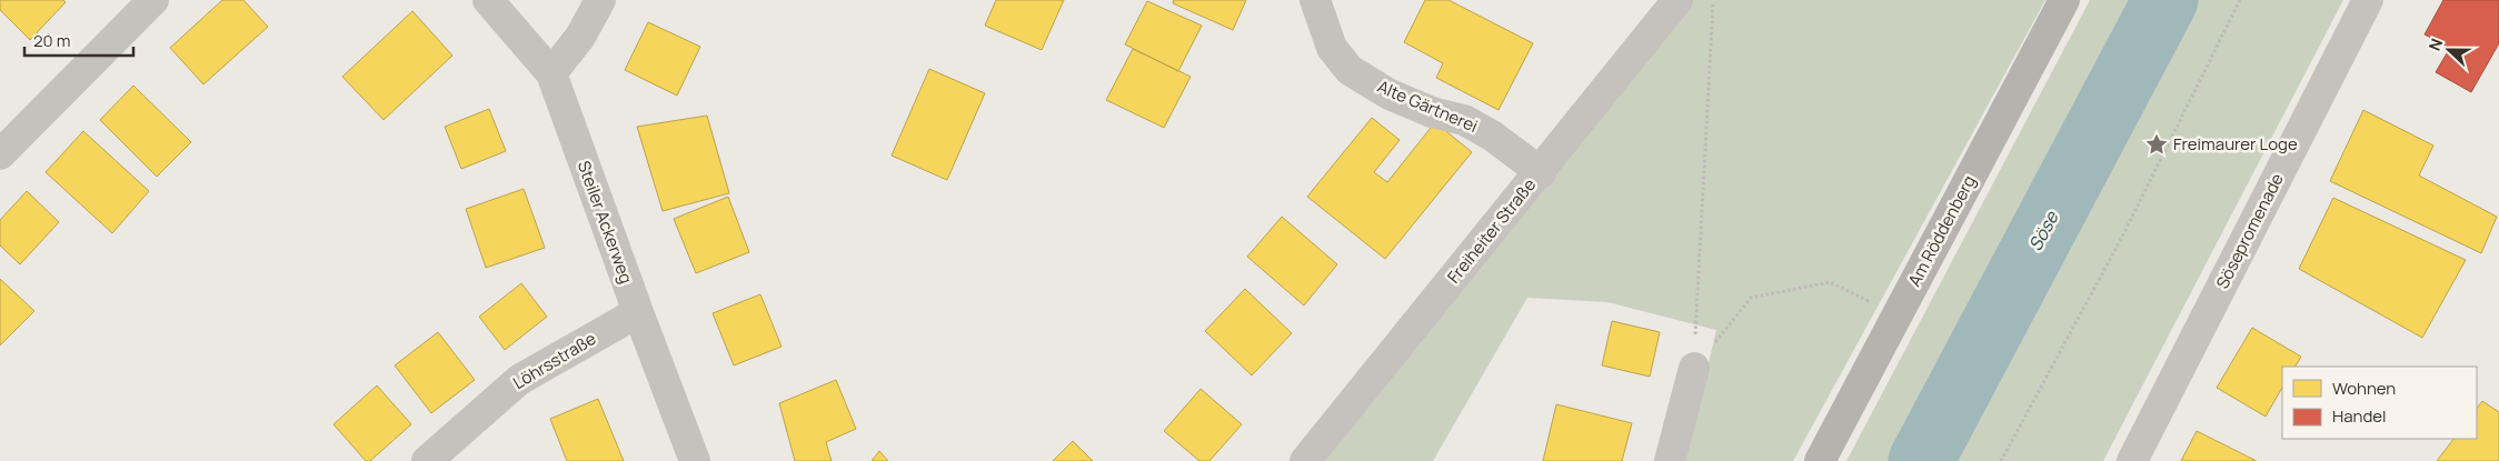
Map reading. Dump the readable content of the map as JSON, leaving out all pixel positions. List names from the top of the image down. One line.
{"streets":{"main road":["Am Röddenberg"],"street":["Alte Gärtnerei","Steiler Ackerweg","Freiheiter Straße","Sösepromenade","Löhrsstraße"]},"crossings":[["Alte Gärtnerei","Freiheiter Straße"],["Steiler Ackerweg","Löhrsstraße"]],"water":["Söse"],"places":{"place":["Freimaurer Loge"]},"legend":["Wohnen","Handel"],"scale_bar":"20 m","north":"left"}
